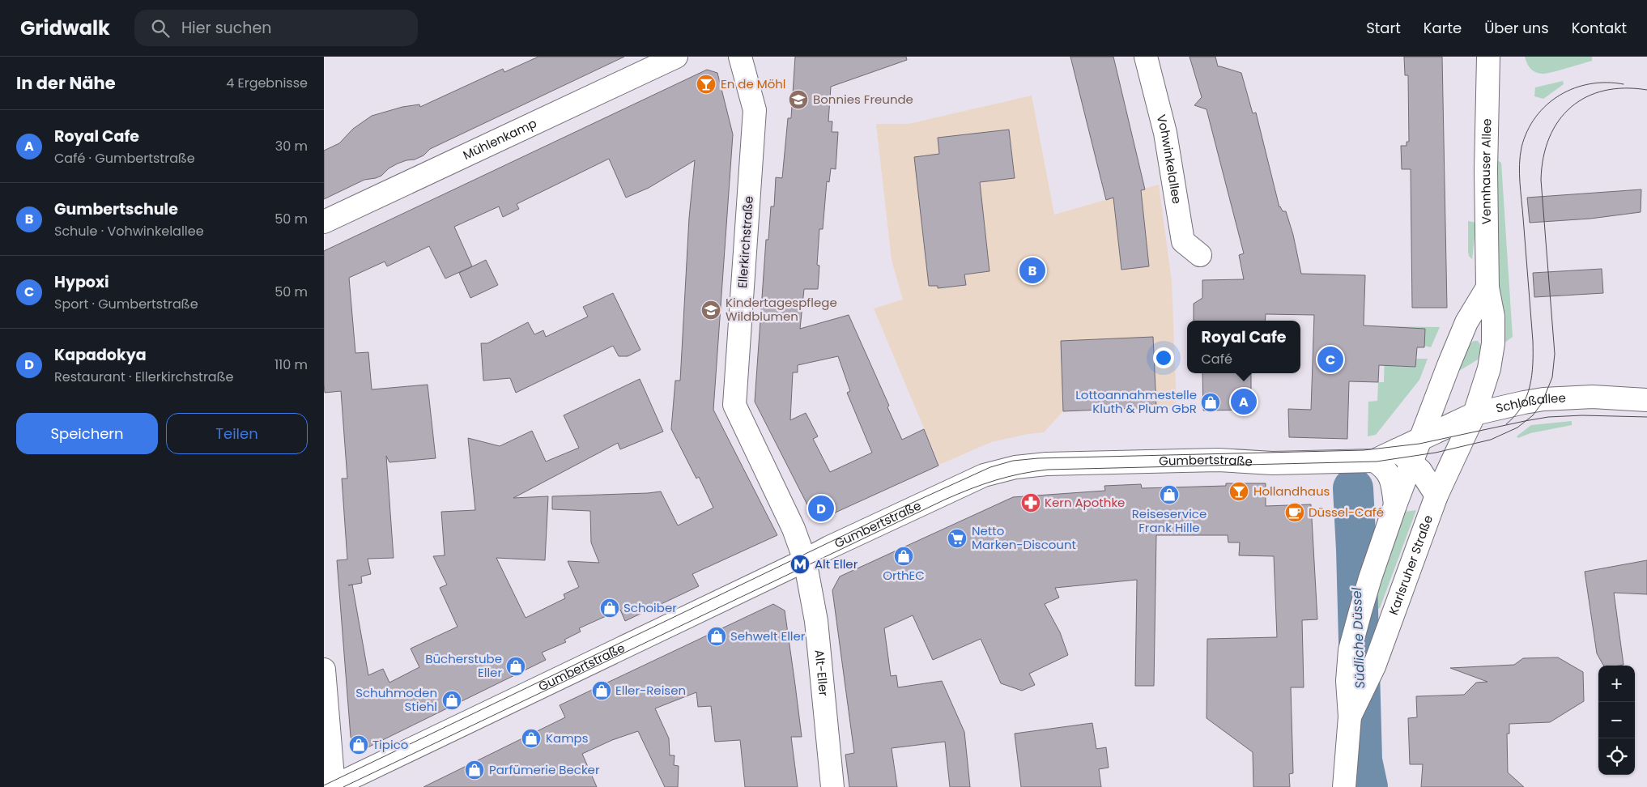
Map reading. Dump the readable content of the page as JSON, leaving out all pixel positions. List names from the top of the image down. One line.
{"streets":{"street":["Mühlenkamp","Vohwinkelallee","Vennhauser Allee","Ellerkirchstraße","Schloßallee","Gumbertstraße","Karlsruher Straße","Alt-Eller"]},"crossings":[["Vennhauser Allee","Schloßallee"],["Vennhauser Allee","Karlsruher Straße"],["Ellerkirchstraße","Gumbertstraße"],["Ellerkirchstraße","Alt-Eller"],["Schloßallee","Karlsruher Straße"],["Gumbertstraße","Karlsruher Straße"],["Gumbertstraße","Alt-Eller"]],"water":["Südliche Düssel"],"places":{"bar":["En de Möhl","Hollandhaus"],"school or university":["Bonnies Freunde","Kindertagespflege Wildblumen"],"shop":["Lottoannahmestelle Kluth & Plum GbR","Reiseservice Frank Hille","OrthEC","Schoiber","Sehwelt Eller","Bücherstube Eller","Eller-Reisen","Schuhmoden Stiehl","Kamps","Tipico","Parfümerie Becker"],"pharmacy":["Kern Apothke"],"cafe":["Düssel-Café"],"supermarket":["Netto Marken-Discount"],"metro station":["Alt Eller"]},"page":{"header":"Gridwalk","search":"Hier suchen","nav":["Start","Karte","Über uns","Kontakt"],"heading":["In der Nähe","4 Ergebnisse"],"list":[{"mark":"A","name":"Royal Cafe","note":"Café · Gumbertstraße","value":"30 m"},{"mark":"B","name":"Gumbertschule","note":"Schule · Vohwinkelallee","value":"50 m"},{"mark":"C","name":"Hypoxi","note":"Sport · Gumbertstraße","value":"50 m"},{"mark":"D","name":"Kapadokya","note":"Restaurant · Ellerkirchstraße","value":"110 m"}],"pins":["B","C","A","D"],"popup":["Royal Cafe","Café"],"buttons":["Speichern","Teilen"],"map_buttons":["+","−"]}}
